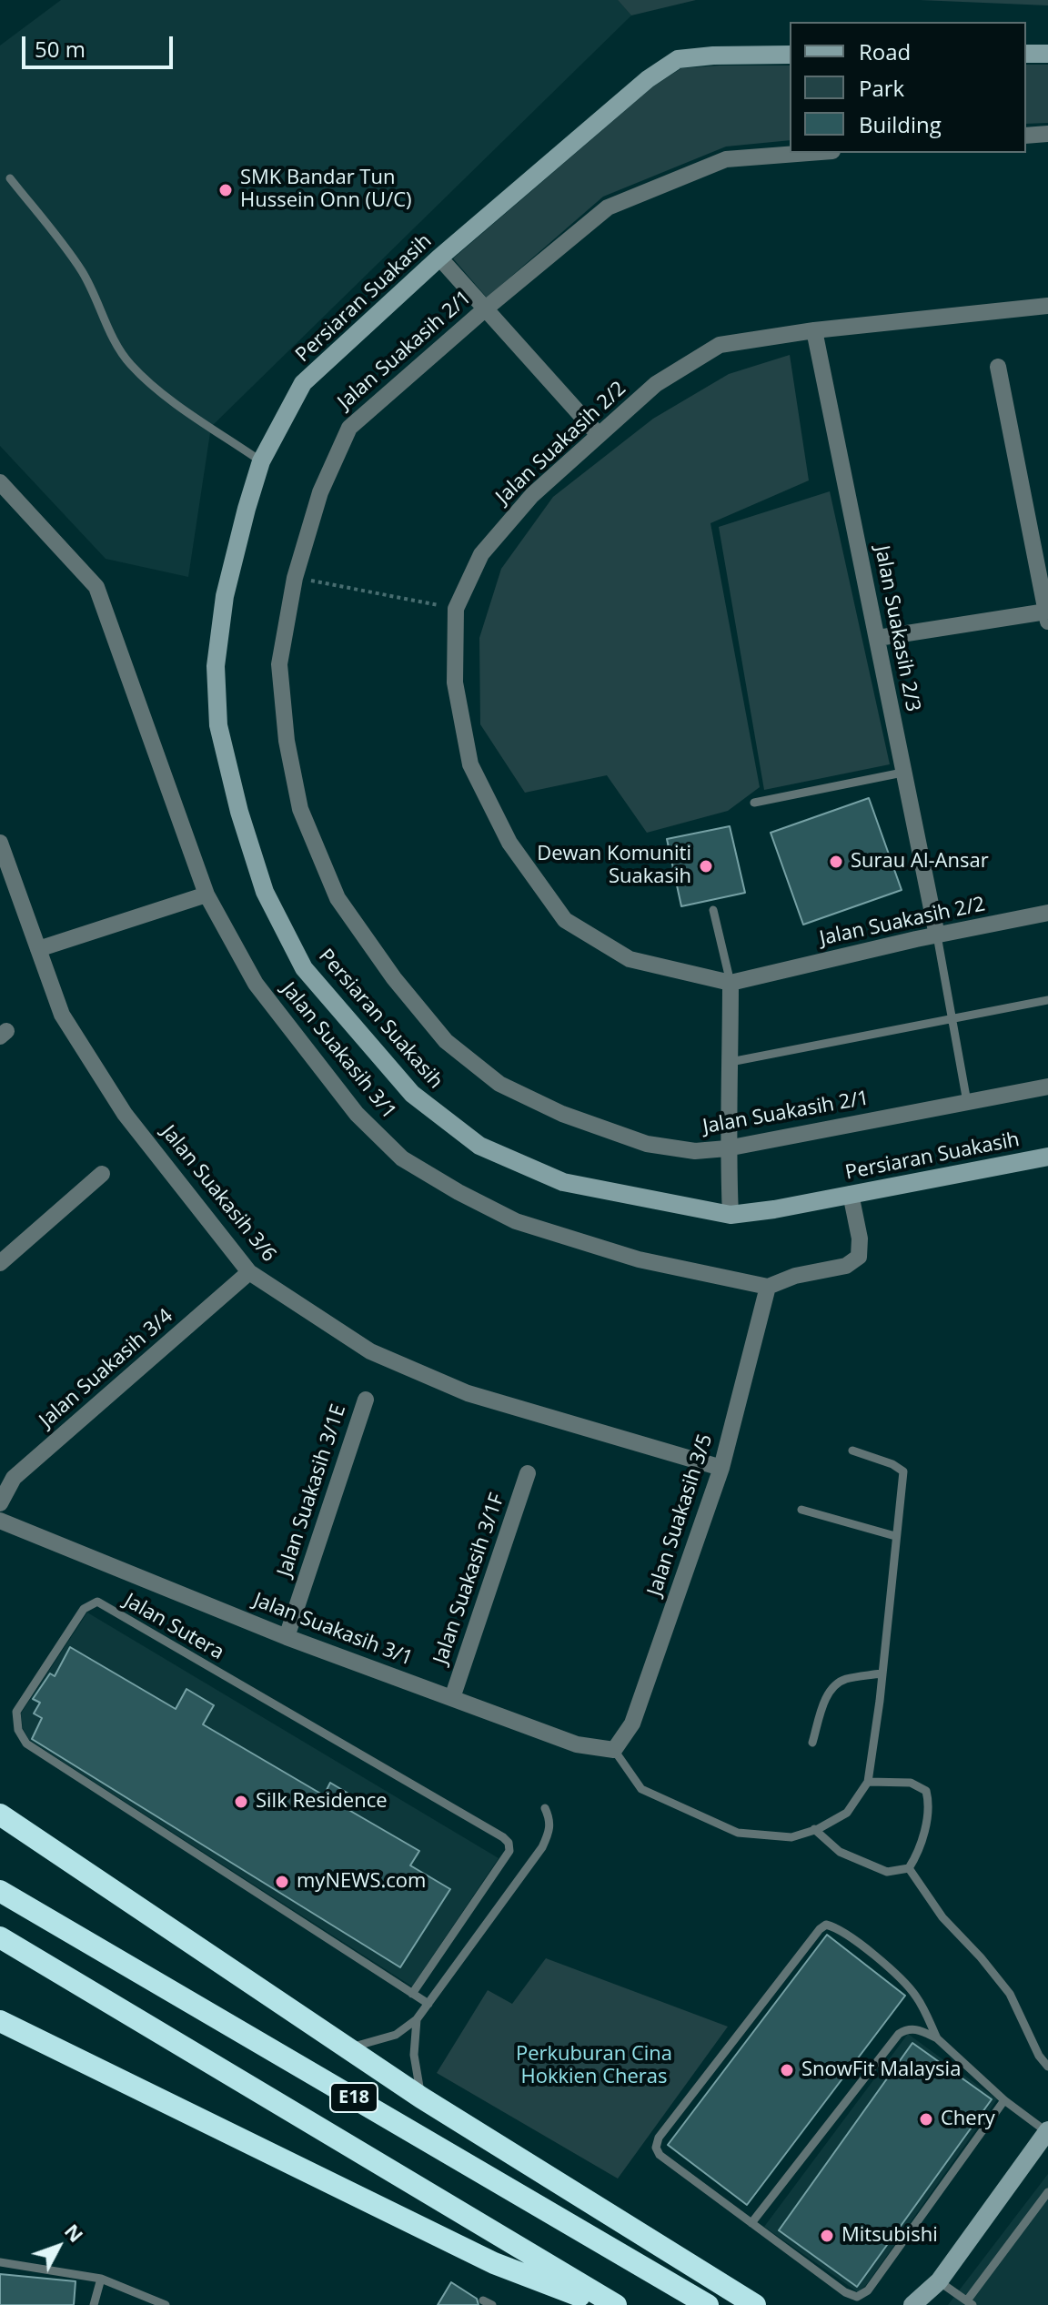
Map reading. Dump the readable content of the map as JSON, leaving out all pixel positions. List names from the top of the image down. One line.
{"streets":{"highway":["E18"],"street":["Persiaran Suakasih","Jalan Suakasih 2/1","Jalan Suakasih 2/2","Jalan Suakasih 2/3","Jalan Suakasih 3/1","Jalan Suakasih 3/6","Jalan Suakasih 3/4","Jalan Suakasih 3/1E","Jalan Suakasih 3/5","Jalan Suakasih 3/1F"],"lane":["Jalan Sutera"]},"crossings":[["Jalan Suakasih 2/2","Jalan Suakasih 2/3"],["Jalan Suakasih 3/1","Jalan Suakasih 3/1E"],["Jalan Suakasih 3/1","Jalan Suakasih 3/5"],["Jalan Suakasih 3/1","Jalan Suakasih 3/1F"],["Jalan Suakasih 3/6","Jalan Suakasih 3/4"],["Jalan Suakasih 3/6","Jalan Suakasih 3/5"]],"parks":["Perkuburan Cina Hokkien Cheras"],"places":["SMK Bandar Tun Hussein Onn (U/C)","Surau Al-Ansar","Dewan Komuniti Suakasih","Silk Residence","myNEWS.com","SnowFit Malaysia","Chery","Mitsubishi"],"legend":["Road","Park","Building"],"scale_bar":"50 m","north":"top right"}
